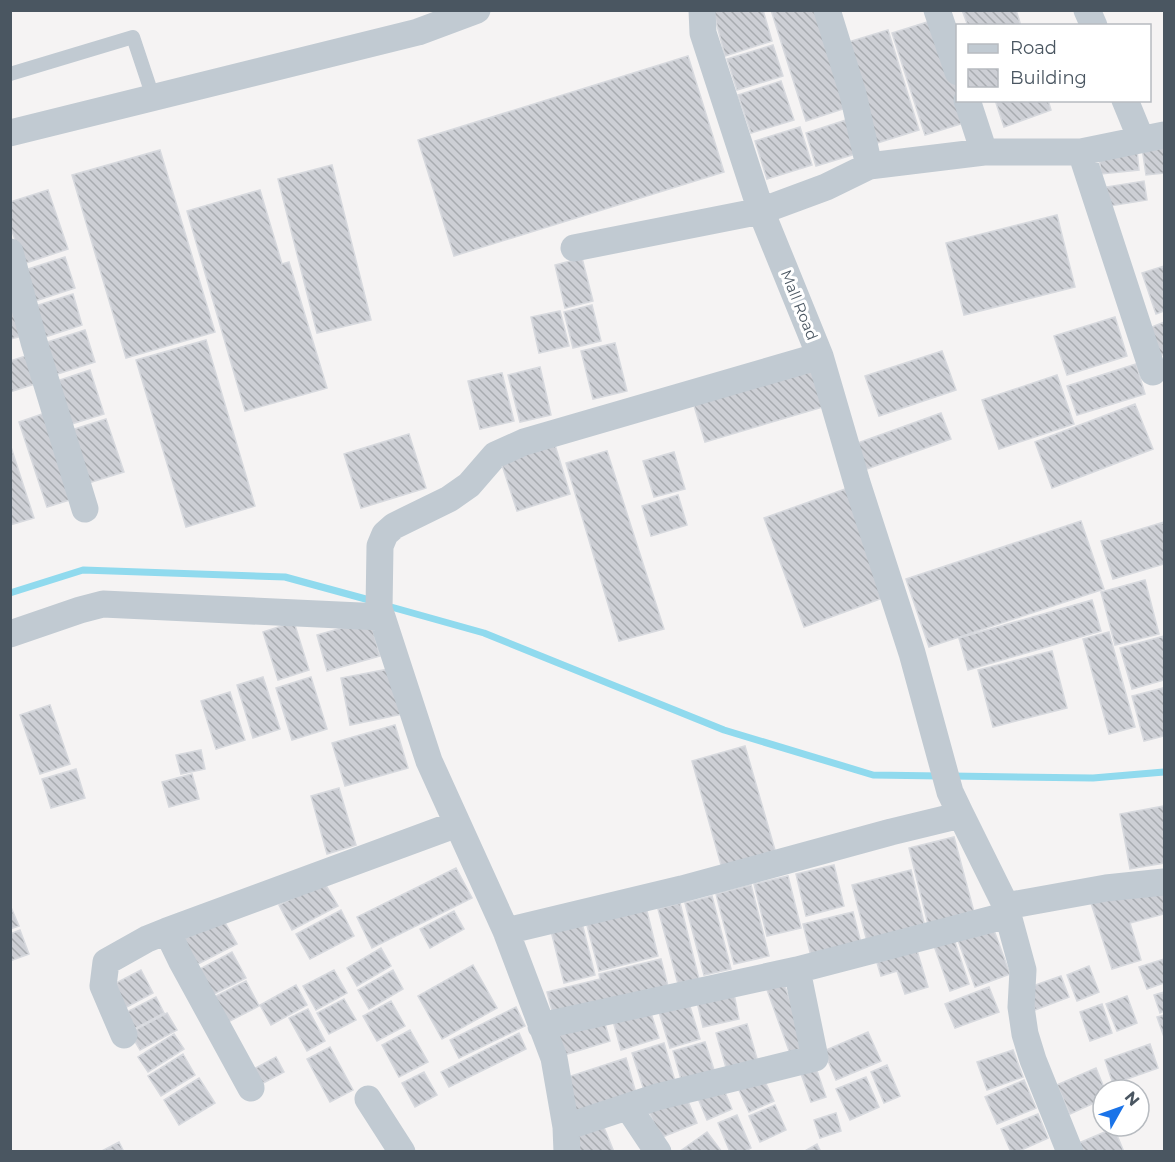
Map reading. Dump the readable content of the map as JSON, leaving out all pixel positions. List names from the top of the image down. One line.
{"streets":{"street":["Mall Road"]},"legend":["Road","Building"],"north":"top right"}
